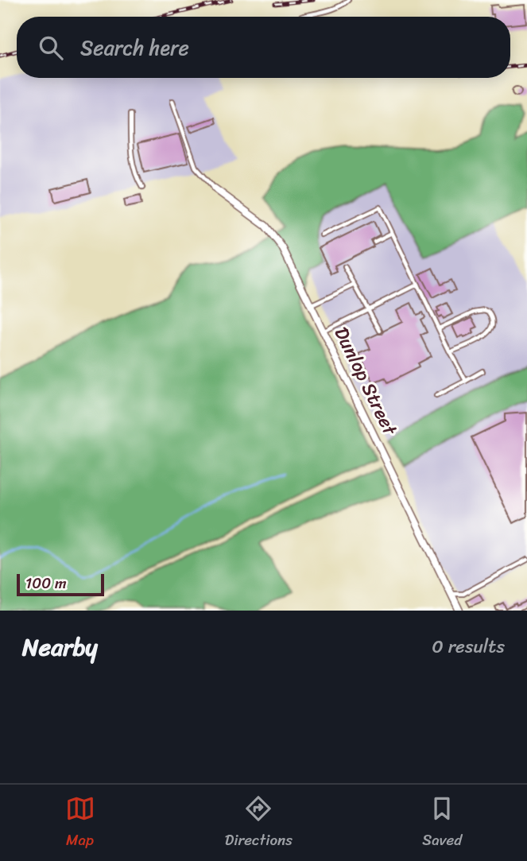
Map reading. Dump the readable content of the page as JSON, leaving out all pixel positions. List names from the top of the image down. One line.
{"streets":{"street":["Dunlop Street"]},"scale_bar":"100 m","page":{"search":"Search here","scale":"100 m","heading":["Nearby","0 results"],"nav":["Map","Directions","Saved"]}}
